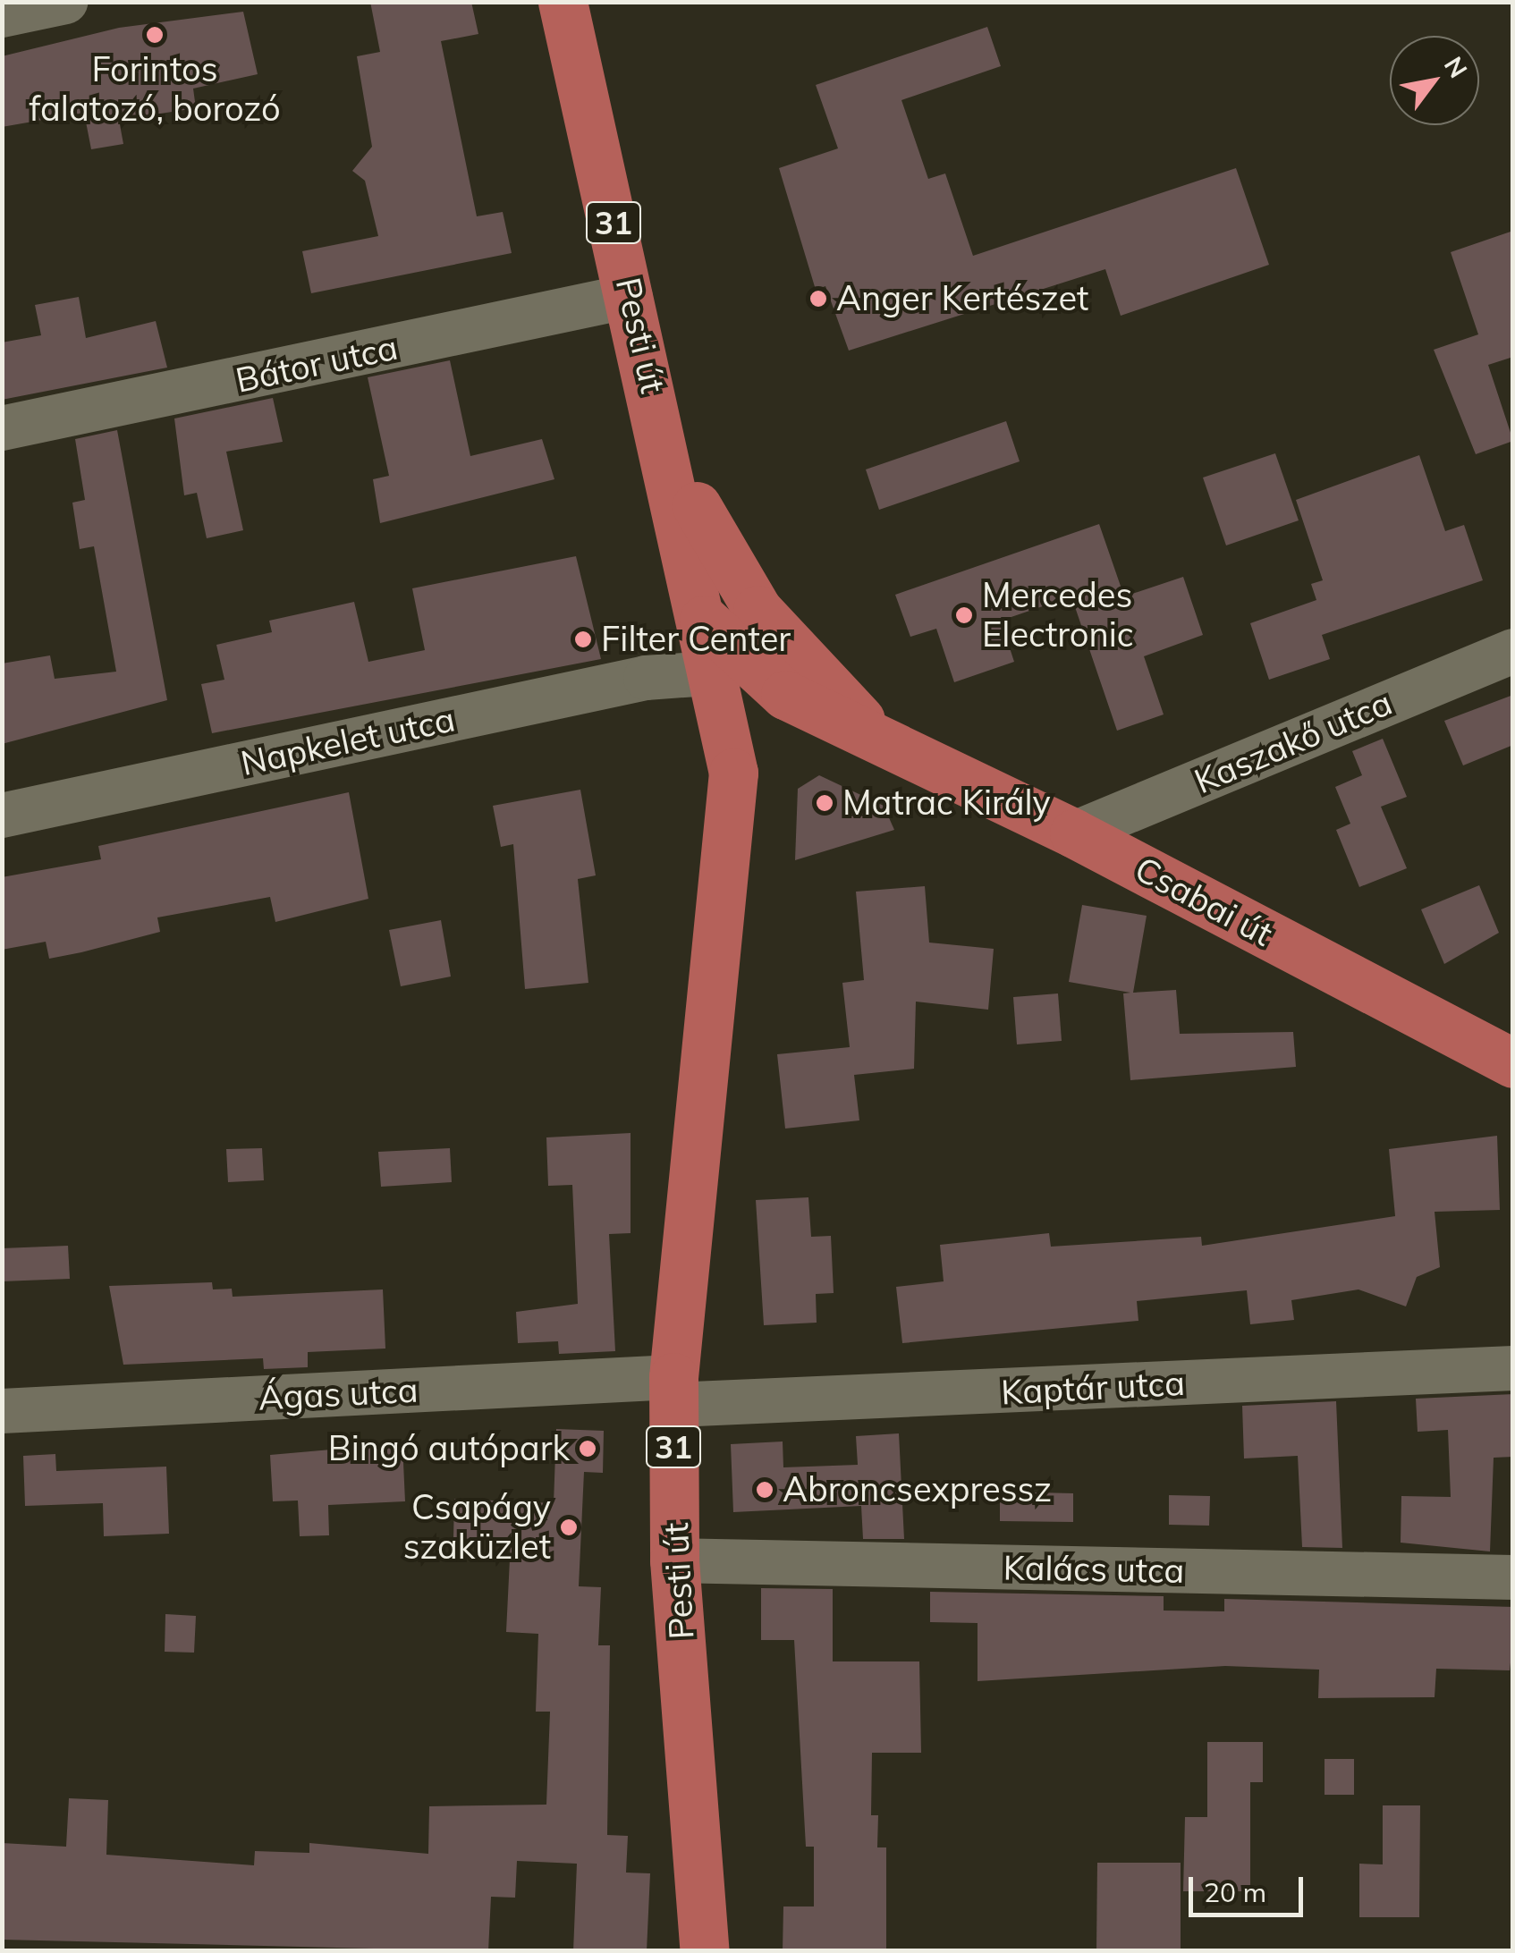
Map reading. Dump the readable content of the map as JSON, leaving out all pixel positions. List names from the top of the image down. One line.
{"streets":{"main road":["31","Pesti út","Csabai út"],"street":["Bátor utca","Napkelet utca","Kaszakő utca","Kaptár utca","Ágas utca","Kalács utca"]},"crossings":[["Pesti út","Bátor utca"],["Pesti út","Napkelet utca"],["Pesti út","Csabai út"],["Pesti út","Kaptár utca"],["Pesti út","Ágas utca"],["Pesti út","Kalács utca"],["Kaszakő utca","Csabai út"],["Kaptár utca","Ágas utca"]],"places":["Forintos falatozó, borozó","Anger Kertészet","Mercedes Electronic","Filter Center","Matrac Király","Bingó autópark","Abroncsexpressz","Csapágy szaküzlet"],"scale_bar":"20 m","north":"top right"}
